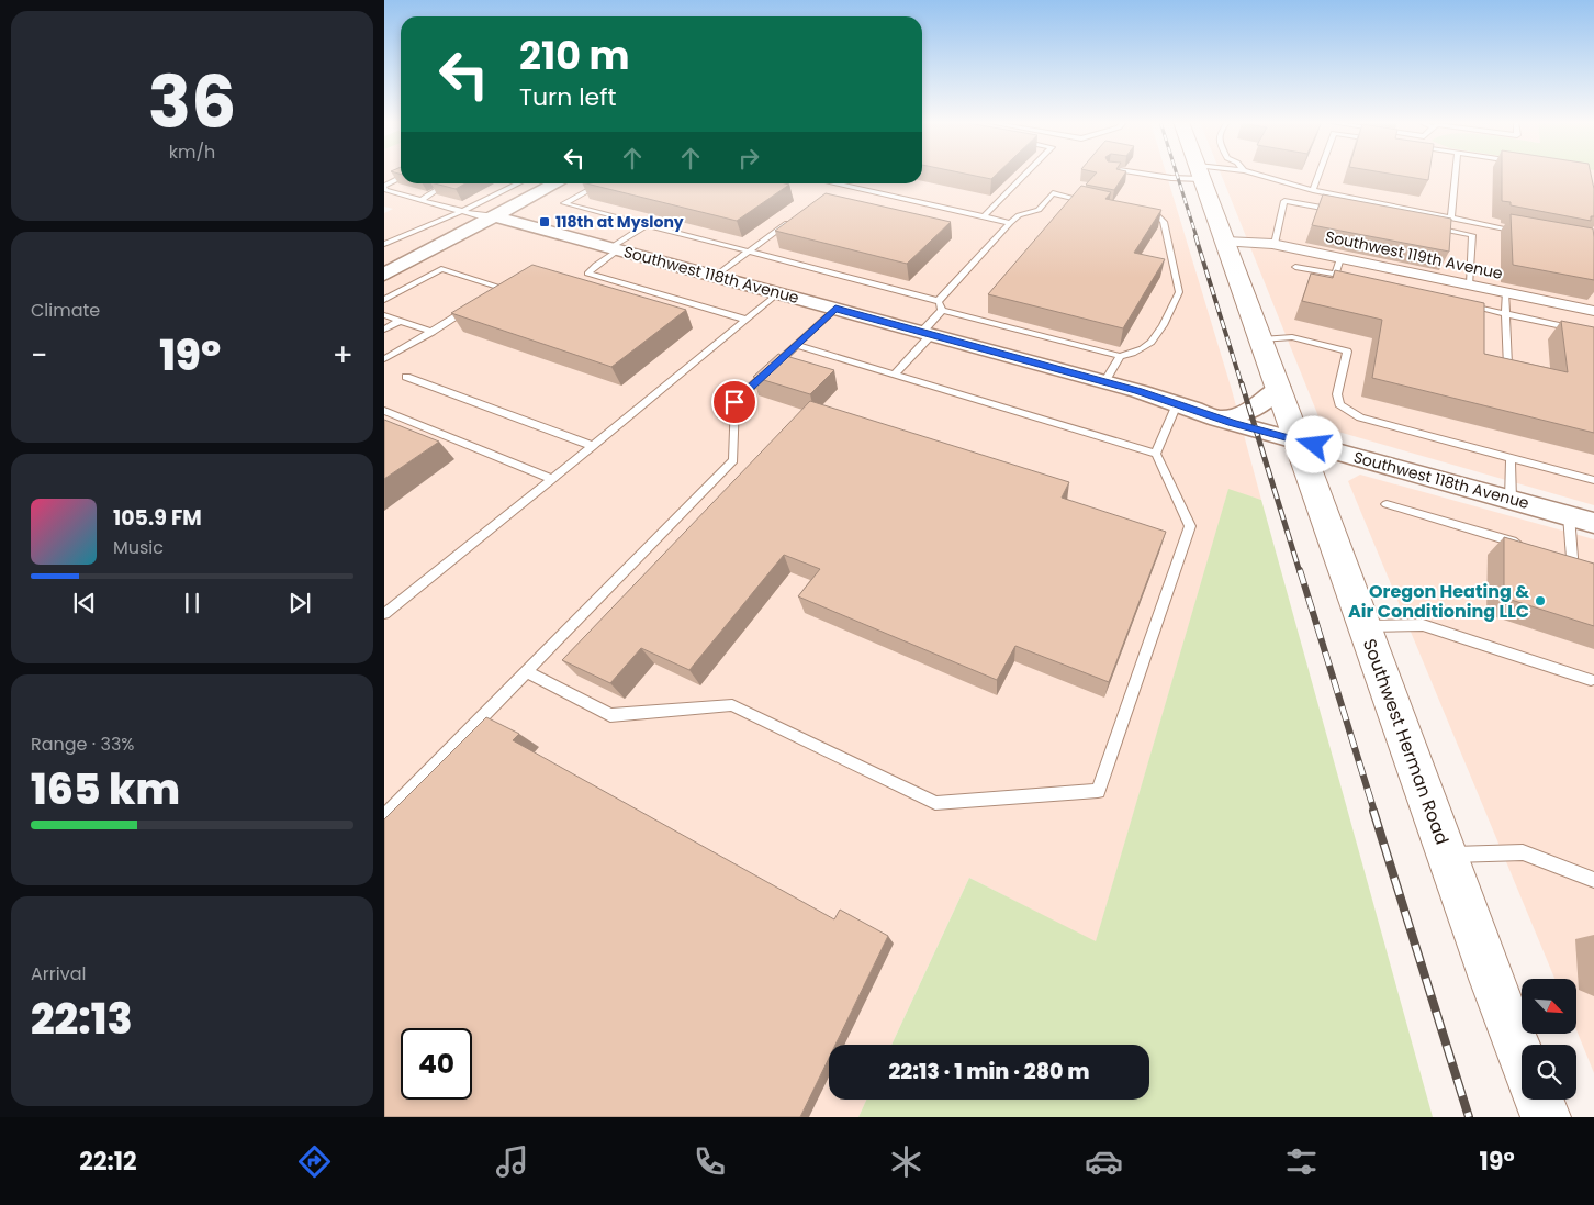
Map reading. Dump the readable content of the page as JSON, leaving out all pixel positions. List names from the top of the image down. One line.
{"streets":{"main road":["Southwest Herman Road"],"street":["Southwest 119th Avenue","Southwest 118th Avenue"]},"crossings":[["Southwest 119th Avenue","Southwest Herman Road"],["Southwest 118th Avenue","Southwest Herman Road"]],"places":{"transit":["118th at Myslony"],"other":["Oregon Heating & Air Conditioning LLC"]},"north":"bottom right","page":{"tile":[["36","km/h"],"Climate",["Range · 33%","165 km"],["Arrival","22:13"]],"turn":["210 m","Turn left"],"heat":["−","19°","+"],"song":["105.9 FM","Music"],"limit":"40","trip":"22:13 · 1 min · 280 m","tabs":["22:12","19°"]}}
